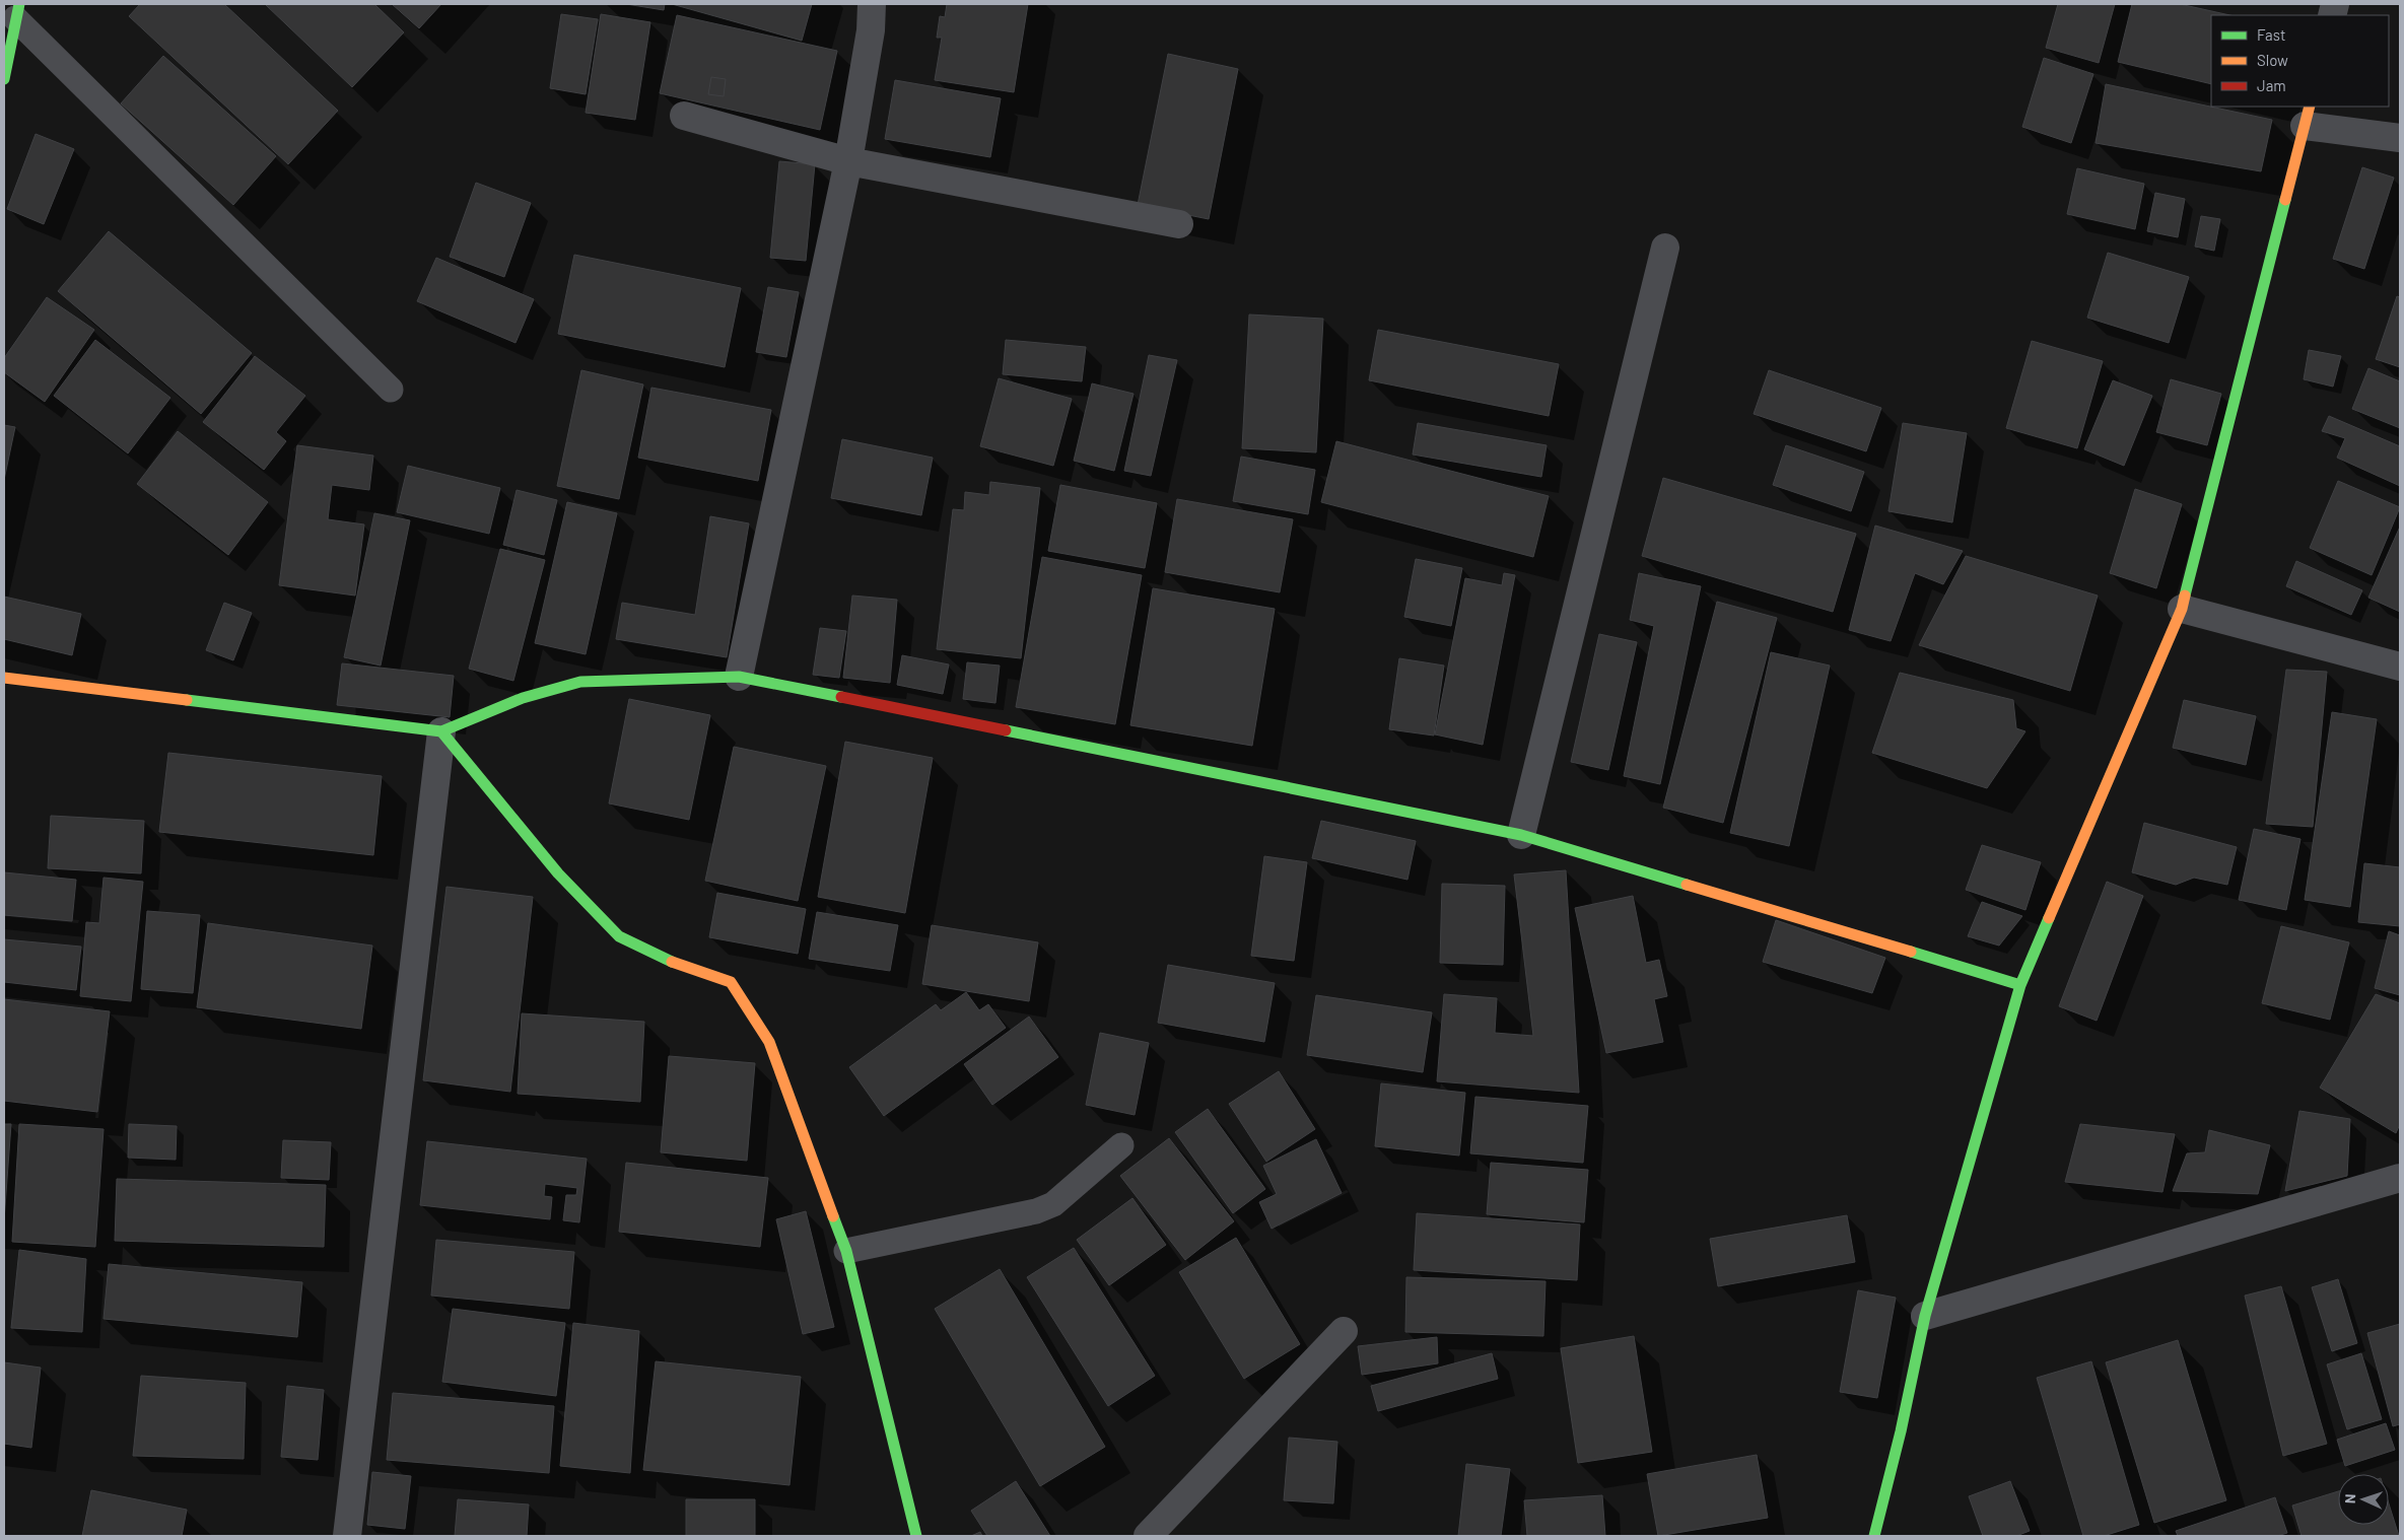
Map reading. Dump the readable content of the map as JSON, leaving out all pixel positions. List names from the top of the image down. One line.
{"legend":["Fast","Slow","Jam"],"north":"left"}
